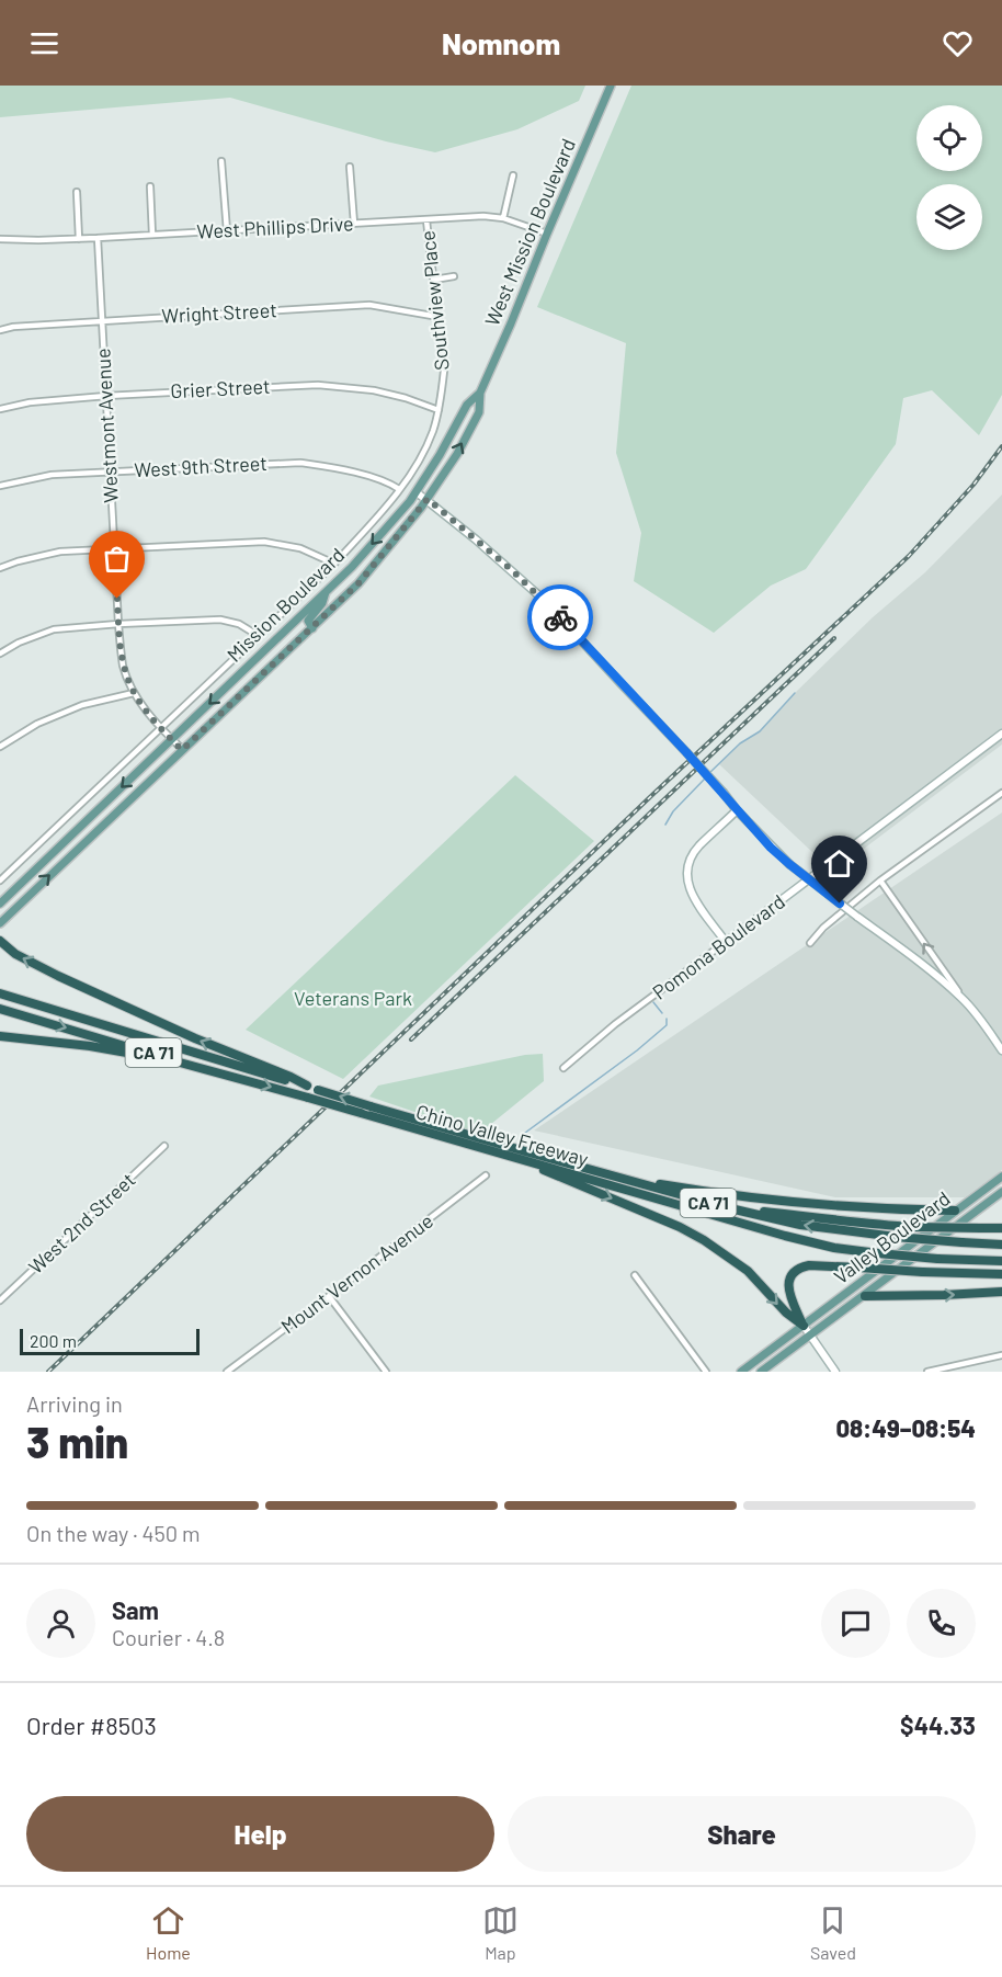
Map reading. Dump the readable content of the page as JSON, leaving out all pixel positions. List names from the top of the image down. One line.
{"streets":{"highway":["CA 71","Chino Valley Freeway"],"main road":["West Mission Boulevard","Mission Boulevard","Valley Boulevard"],"street":["West Phillips Drive","Southview Place","Wright Street","Grier Street","Westmont Avenue","West 9th Street","Pomona Boulevard","West 2nd Street","Mount Vernon Avenue"]},"crossings":[["West Phillips Drive","West Mission Boulevard"],["West Phillips Drive","Southview Place"],["West Phillips Drive","Westmont Avenue"],["West Mission Boulevard","Mission Boulevard"],["Southview Place","Wright Street"],["Southview Place","Grier Street"],["Southview Place","Westmont Avenue"],["Southview Place","West 9th Street"],["Wright Street","Westmont Avenue"],["Grier Street","Westmont Avenue"],["Westmont Avenue","West 9th Street"],["Westmont Avenue","Mission Boulevard"]],"parks":["Veterans Park"],"scale_bar":"200 m","page":{"header":"Nomnom","scale":"200 m","heading":["3 min","Arriving in","08:49–08:54"],"panel":["Sam","Courier · 4.8","Order #8503","$44.33"],"bar":"On the way · 450 m","buttons":["Help","Share"],"tabs":["Home","Map","Saved"]}}
